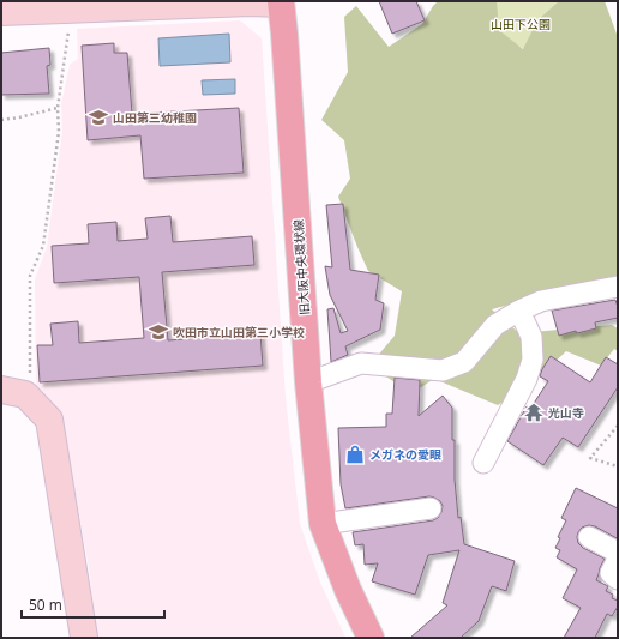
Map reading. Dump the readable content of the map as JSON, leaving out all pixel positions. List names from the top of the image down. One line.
{"streets":{"main road":["旧大阪中央環状線"]},"parks":["山田下公園"],"places":{"school or university":["山田第三幼稚園","吹田市立山田第三小学校"],"temple":["光山寺"],"shop":["メガネの愛眼"]},"scale_bar":"50 m"}
